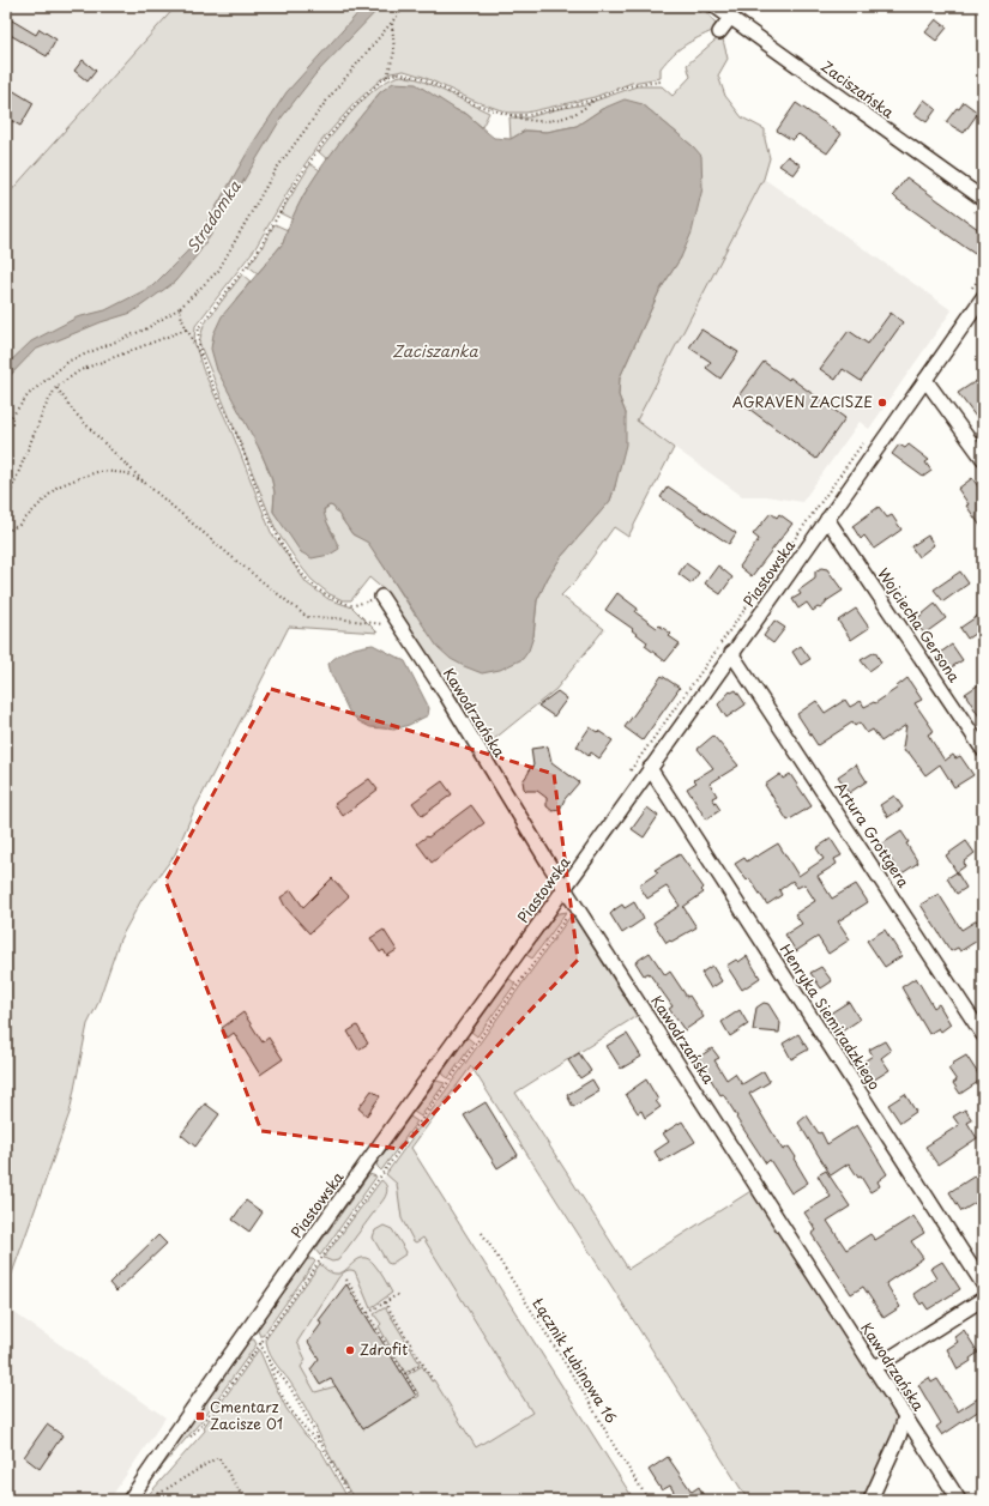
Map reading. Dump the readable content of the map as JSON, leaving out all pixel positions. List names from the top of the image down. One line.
{"streets":{"street":["Zaciszańska","Piastowska","Wojciecha Gersona","Kawodrzańska","Artura Grottgera","Henryka Siemiradzkiego"],"path":["Łącznik Łubinowa 16"]},"crossings":[["Piastowska","Wojciecha Gersona"],["Piastowska","Kawodrzańska"],["Piastowska","Artura Grottgera"],["Piastowska","Henryka Siemiradzkiego"]],"water":["Stradomka","Zaciszanka"],"places":{"other":["AGRAVEN ZACISZE","Zdrofit"],"transit":["Cmentarz Zacisze 01"]}}
